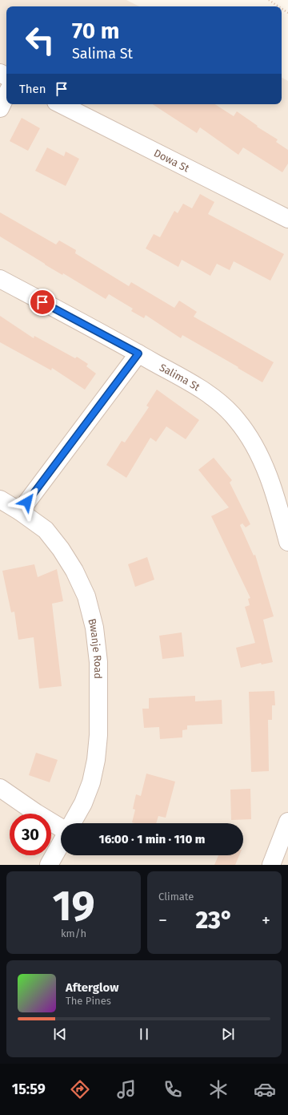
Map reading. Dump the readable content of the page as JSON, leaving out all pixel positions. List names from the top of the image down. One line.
{"streets":{"street":["Dowa St","Salima St","Bwanje Road"]},"page":{"turn":["70 m","Salima St"],"then":"Then","limit":"30","trip":"16:00 · 1 min · 110 m","tile":[["19","km/h"],"Climate"],"heat":["−","23°","+"],"song":["Afterglow","The Pines"],"tabs":"15:59"}}
